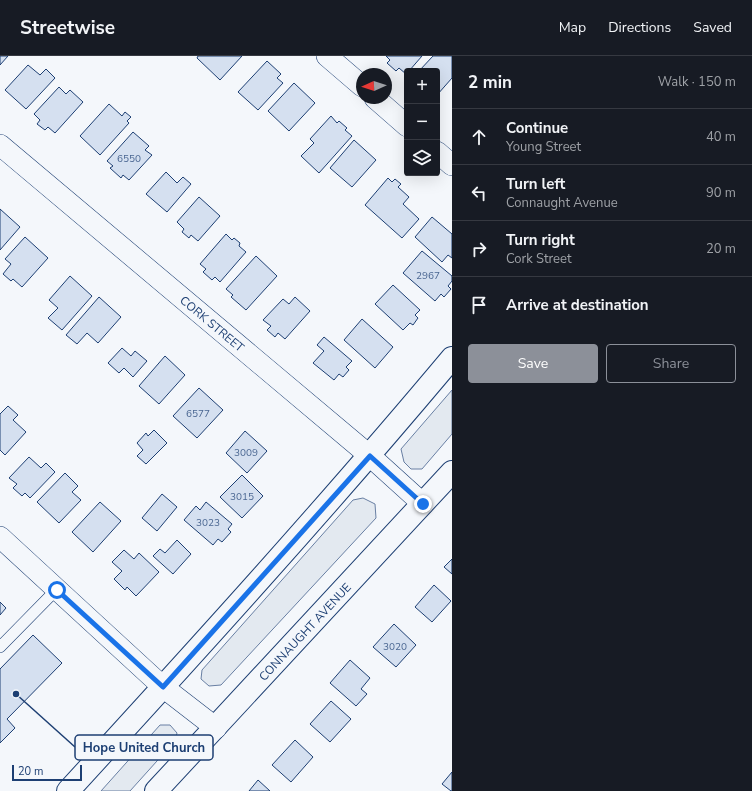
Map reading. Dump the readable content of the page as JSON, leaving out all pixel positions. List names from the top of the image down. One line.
{"streets":{"main road":["CONNAUGHT AVENUE"],"street":["CORK STREET"]},"crossings":[["CORK STREET","CONNAUGHT AVENUE"]],"places":["Hope United Church"],"house_numbers":["6550","2967","6577","3009","3015","3023","3020"],"scale_bar":"20 m","north":"left","page":{"header":"Streetwise","nav":["Map","Directions","Saved"],"heading":["2 min","Walk · 150 m"],"map_buttons":["+","−"],"list":[["Continue","Young Street","40 m"],["Turn left","Connaught Avenue","90 m"],["Turn right","Cork Street","20 m"],"Arrive at destination"],"buttons":["Save","Share"],"scale":"20 m"}}
